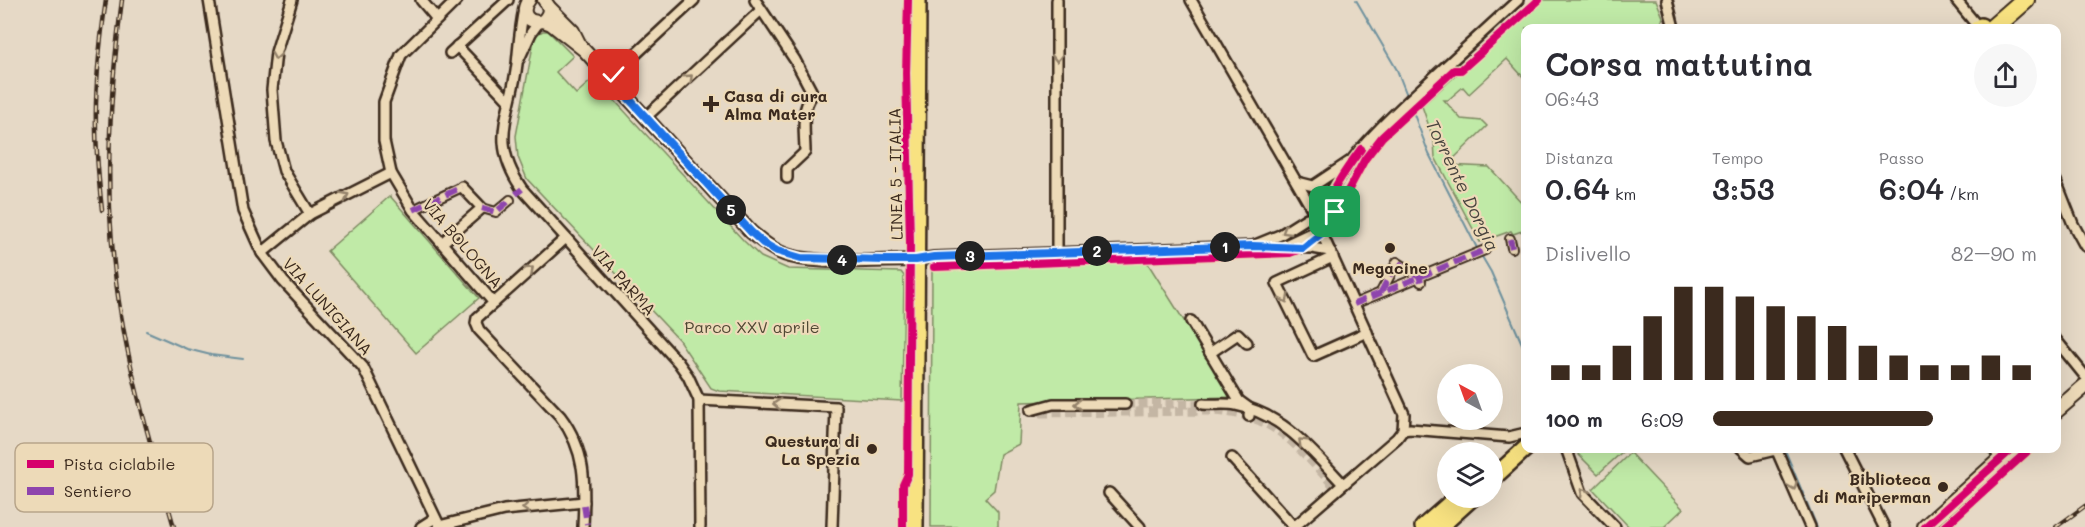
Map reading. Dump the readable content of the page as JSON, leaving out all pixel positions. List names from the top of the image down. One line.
{"streets":{"street":["VIA BOLOGNA","VIA PARMA","VIA LUNIGIANA"],"cycle path":["LINEA 5 - ITALIA"]},"water":["Torrente Dorgia"],"parks":["Parco XXV aprile"],"places":{"health":["Casa di cura Alma Mater"],"other":["Megacine","Questura di La Spezia","Biblioteca di Mariperman"]},"legend":["Pista ciclabile","Sentiero"],"north":"top left","page":{"heading":["Corsa mattutina","06:43"],"stats":[["Distanza","0.64 km"],["Tempo","3:53"],["Passo","6:04 /km"]],"pins":["5","1","2","3","4"],"chart":["Dislivello","82–90 m"],"list":[{"name":"100 m","note":"6:09"}]}}
